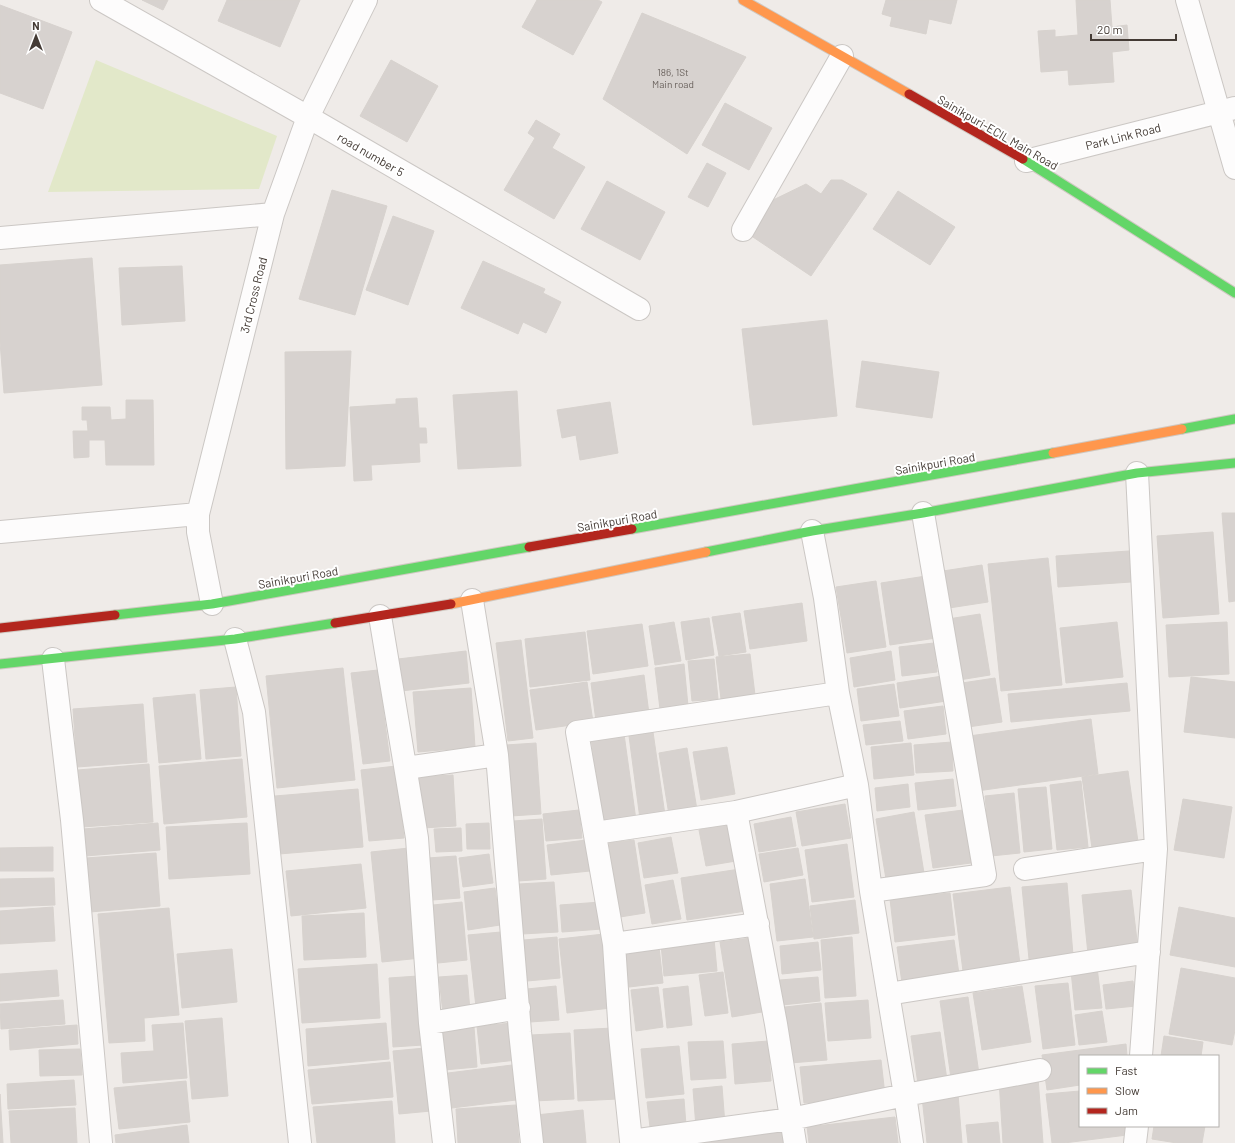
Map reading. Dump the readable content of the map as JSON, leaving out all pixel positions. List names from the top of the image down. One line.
{"streets":{"main road":["Sainikpuri-ECIL Main Road","Sainikpuri Road"],"street":["Park Link Road","road number 5","3rd Cross Road"]},"crossings":[["Sainikpuri-ECIL Main Road","Park Link Road"],["road number 5","3rd Cross Road"],["3rd Cross Road","Sainikpuri Road"]],"house_numbers":["186, 1St Main road"],"legend":["Fast","Slow","Jam"],"scale_bar":"20 m","north":"top"}
